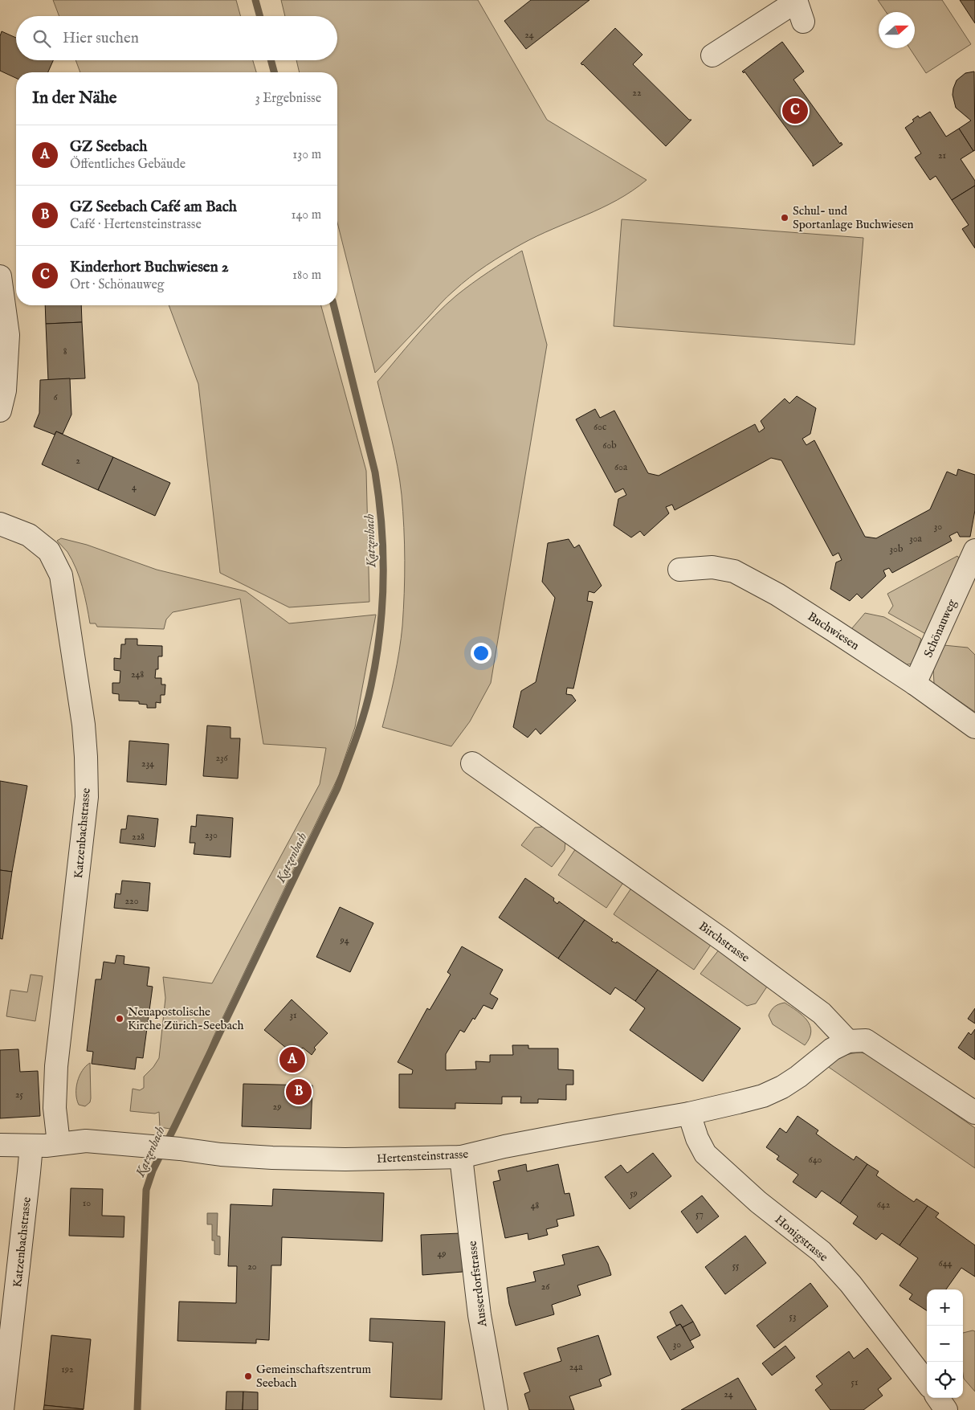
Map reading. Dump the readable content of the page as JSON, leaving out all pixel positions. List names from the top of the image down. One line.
{"streets":{"street":["Schönauweg","Buchwiesen","Katzenbachstrasse","Birchstrasse","Hertensteinstrasse","Honigstrasse","Ausserdorfstrasse"]},"crossings":[["Schönauweg","Buchwiesen"],["Katzenbachstrasse","Hertensteinstrasse"],["Birchstrasse","Hertensteinstrasse"],["Hertensteinstrasse","Honigstrasse"],["Hertensteinstrasse","Ausserdorfstrasse"]],"water":["Katzenbach"],"places":["Schul- und Sportanlage Buchwiesen","Neuapostolische Kirche Zürich-Seebach","Gemeinschaftszentrum Seebach"],"house_numbers":["24","22","21","8","6","60c","60b","2","60a","4","30","30a","30b","248","236","234","230","228","220","94","31","25","29","640","59","10","642","48","57","49","644","55","20","26","53","30","24a","192","51","24"],"north":"right","page":{"search":"Hier suchen","heading":["In der Nähe","3 Ergebnisse"],"pins":["C","A","B"],"list":[{"mark":"A","name":"GZ Seebach","note":"Öffentliches Gebäude","value":"130 m"},{"mark":"B","name":"GZ Seebach Café am Bach","note":"Café · Hertensteinstrasse","value":"140 m"},{"mark":"C","name":"Kinderhort Buchwiesen 2","note":"Ort · Schönauweg","value":"180 m"}],"map_buttons":["+","−"]}}
